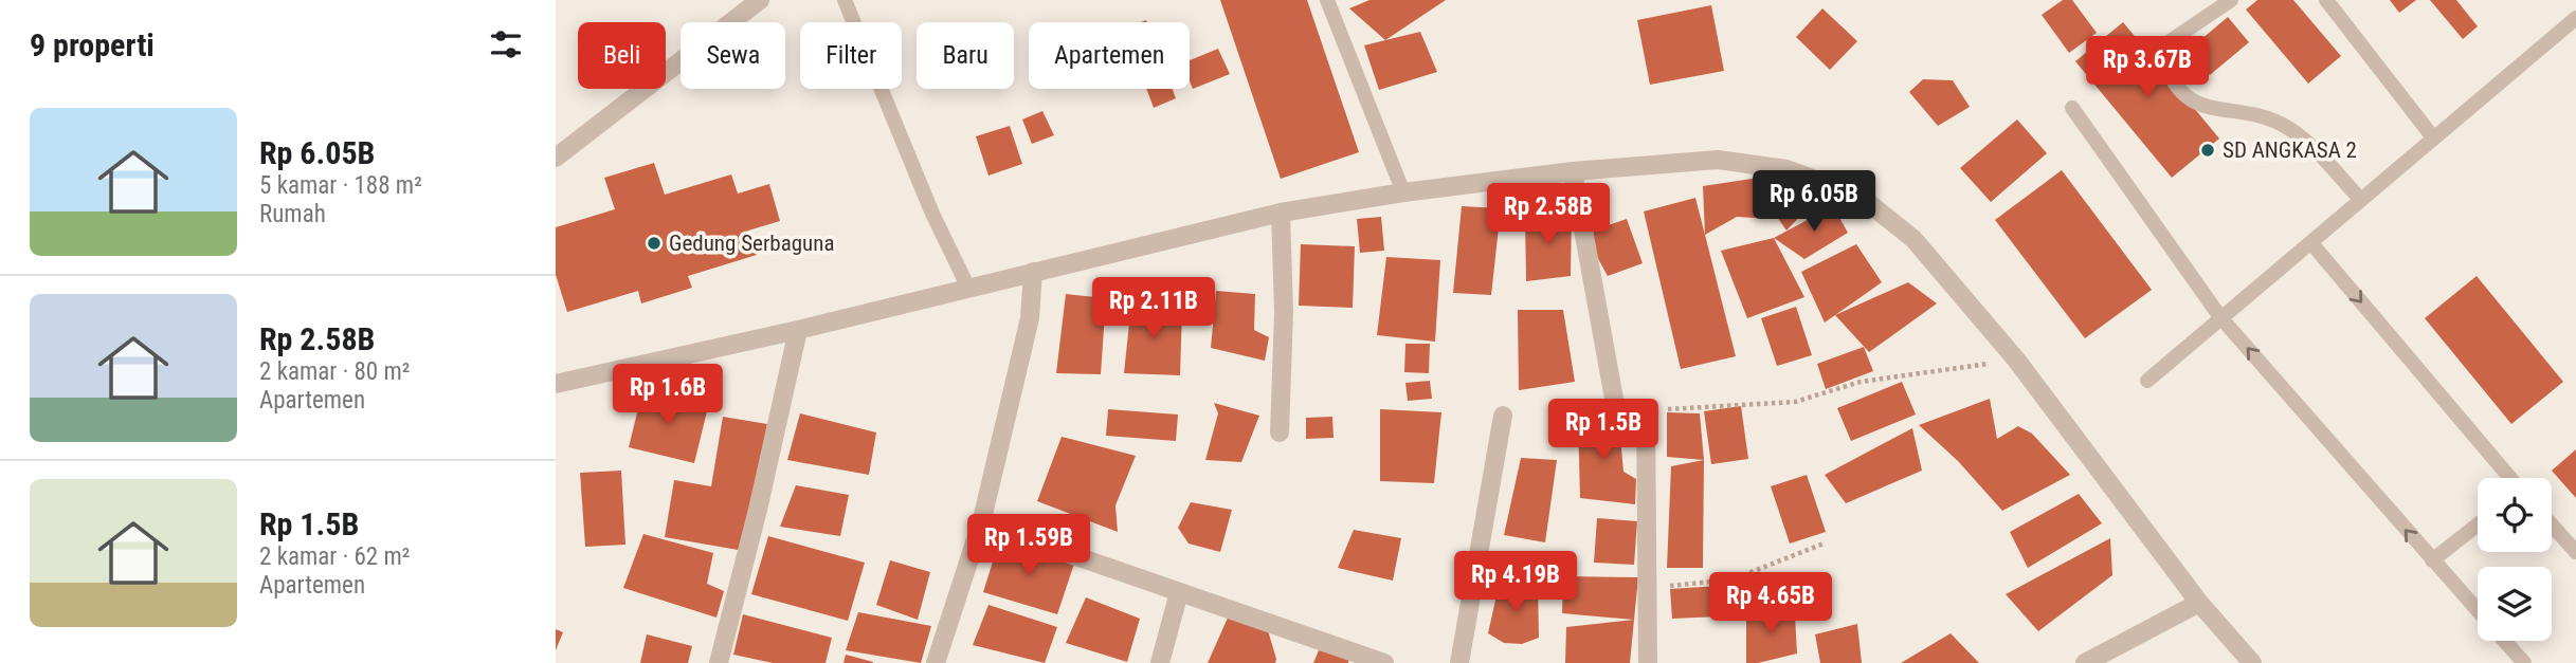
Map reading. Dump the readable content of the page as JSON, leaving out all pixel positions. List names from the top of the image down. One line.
{"places":["SD ANGKASA 2","Gedung Serbaguna"],"page":{"heading":"9 properti","chip":["Beli","Sewa","Filter","Baru","Apartemen"],"price":["Rp 3.67B","Rp 6.05B","Rp 2.58B","Rp 2.11B","Rp 1.6B","Rp 1.5B","Rp 1.59B","Rp 4.19B","Rp 4.65B"],"list":[{"name":"Rp 6.05B","note":"5 kamar · 188 m² · Rumah"},{"name":"Rp 2.58B","note":"2 kamar · 80 m² · Apartemen"},{"name":"Rp 1.5B","note":"2 kamar · 62 m² · Apartemen"}]}}
